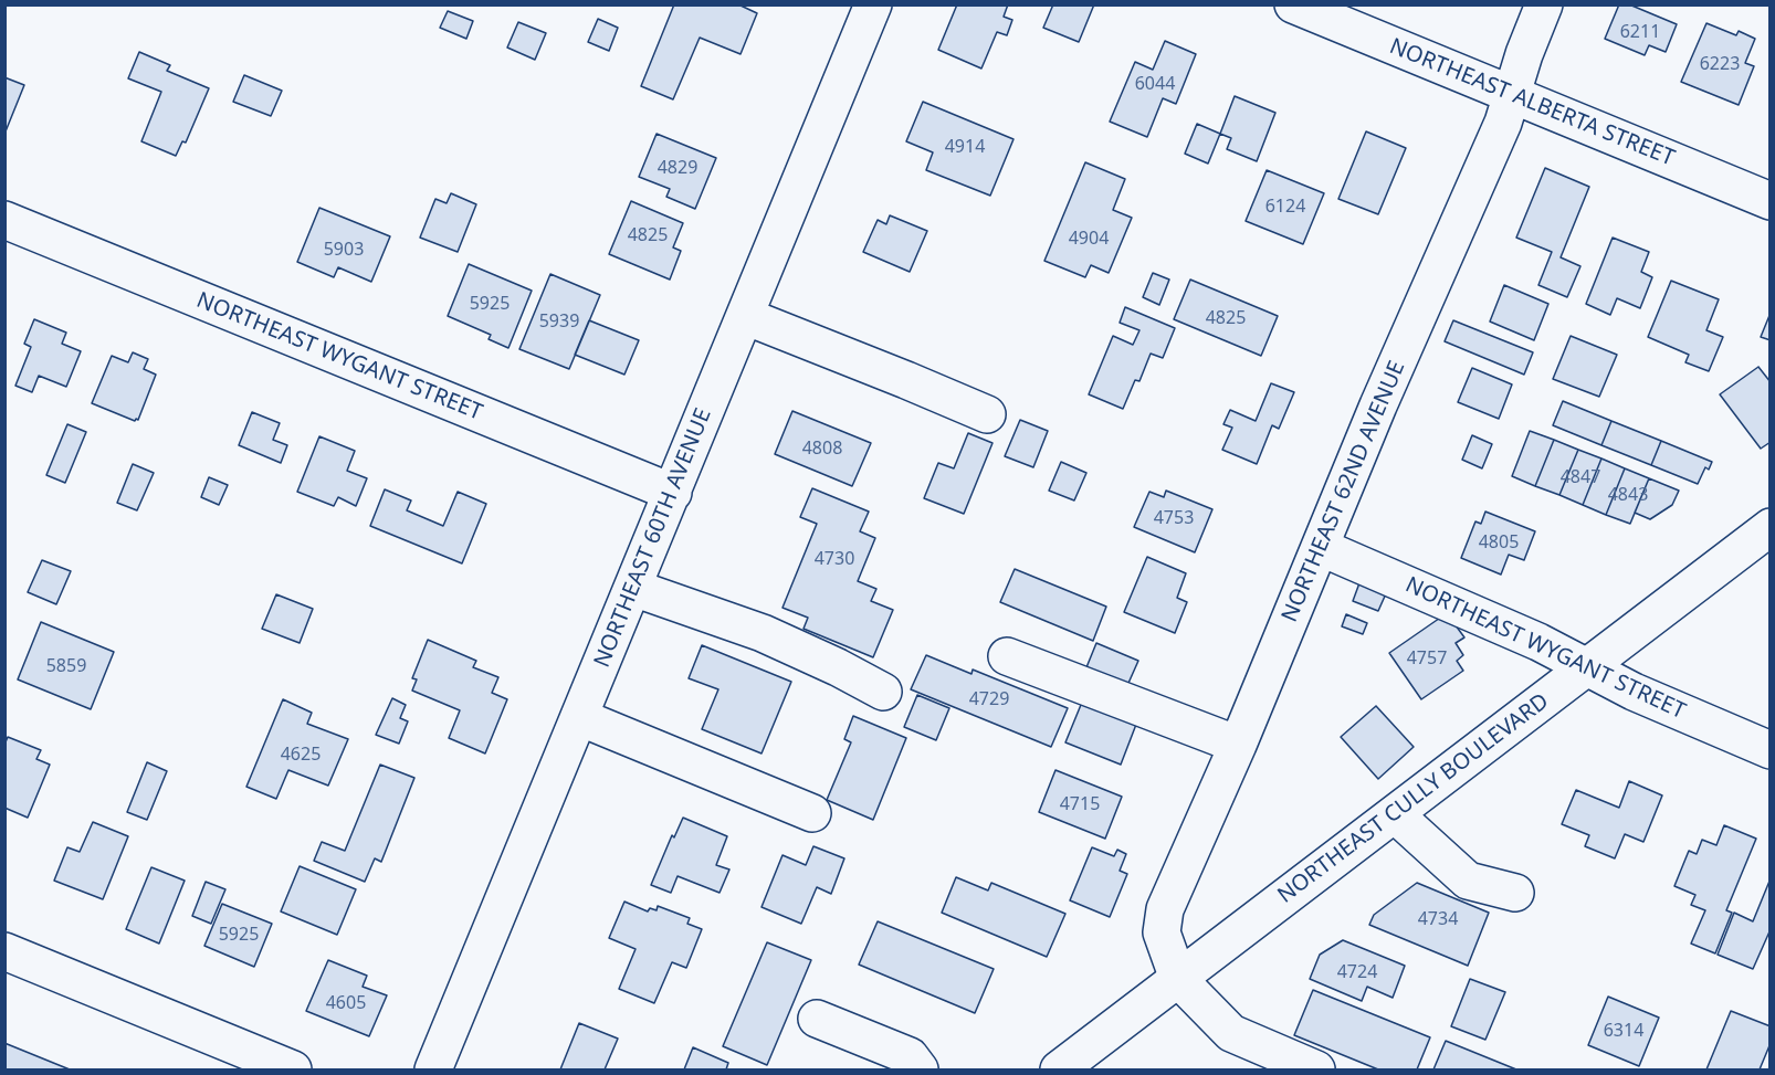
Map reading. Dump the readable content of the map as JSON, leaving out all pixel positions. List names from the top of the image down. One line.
{"streets":{"street":["NORTHEAST ALBERTA STREET","NORTHEAST WYGANT STREET","NORTHEAST 62ND AVENUE","NORTHEAST 60TH AVENUE","NORTHEAST CULLY BOULEVARD"]},"crossings":[["NORTHEAST ALBERTA STREET","NORTHEAST 62ND AVENUE"],["NORTHEAST WYGANT STREET","NORTHEAST 62ND AVENUE"],["NORTHEAST WYGANT STREET","NORTHEAST 60TH AVENUE"],["NORTHEAST WYGANT STREET","NORTHEAST CULLY BOULEVARD"],["NORTHEAST 62ND AVENUE","NORTHEAST CULLY BOULEVARD"]],"house_numbers":["6211","6223","6044","4914","4829","6124","4825","4904","5903","5925","4825","5939","4808","4847","4843","4753","4805","4730","4757","5859","4729","4625","4715","4734","5925","4724","4605","6314"]}
